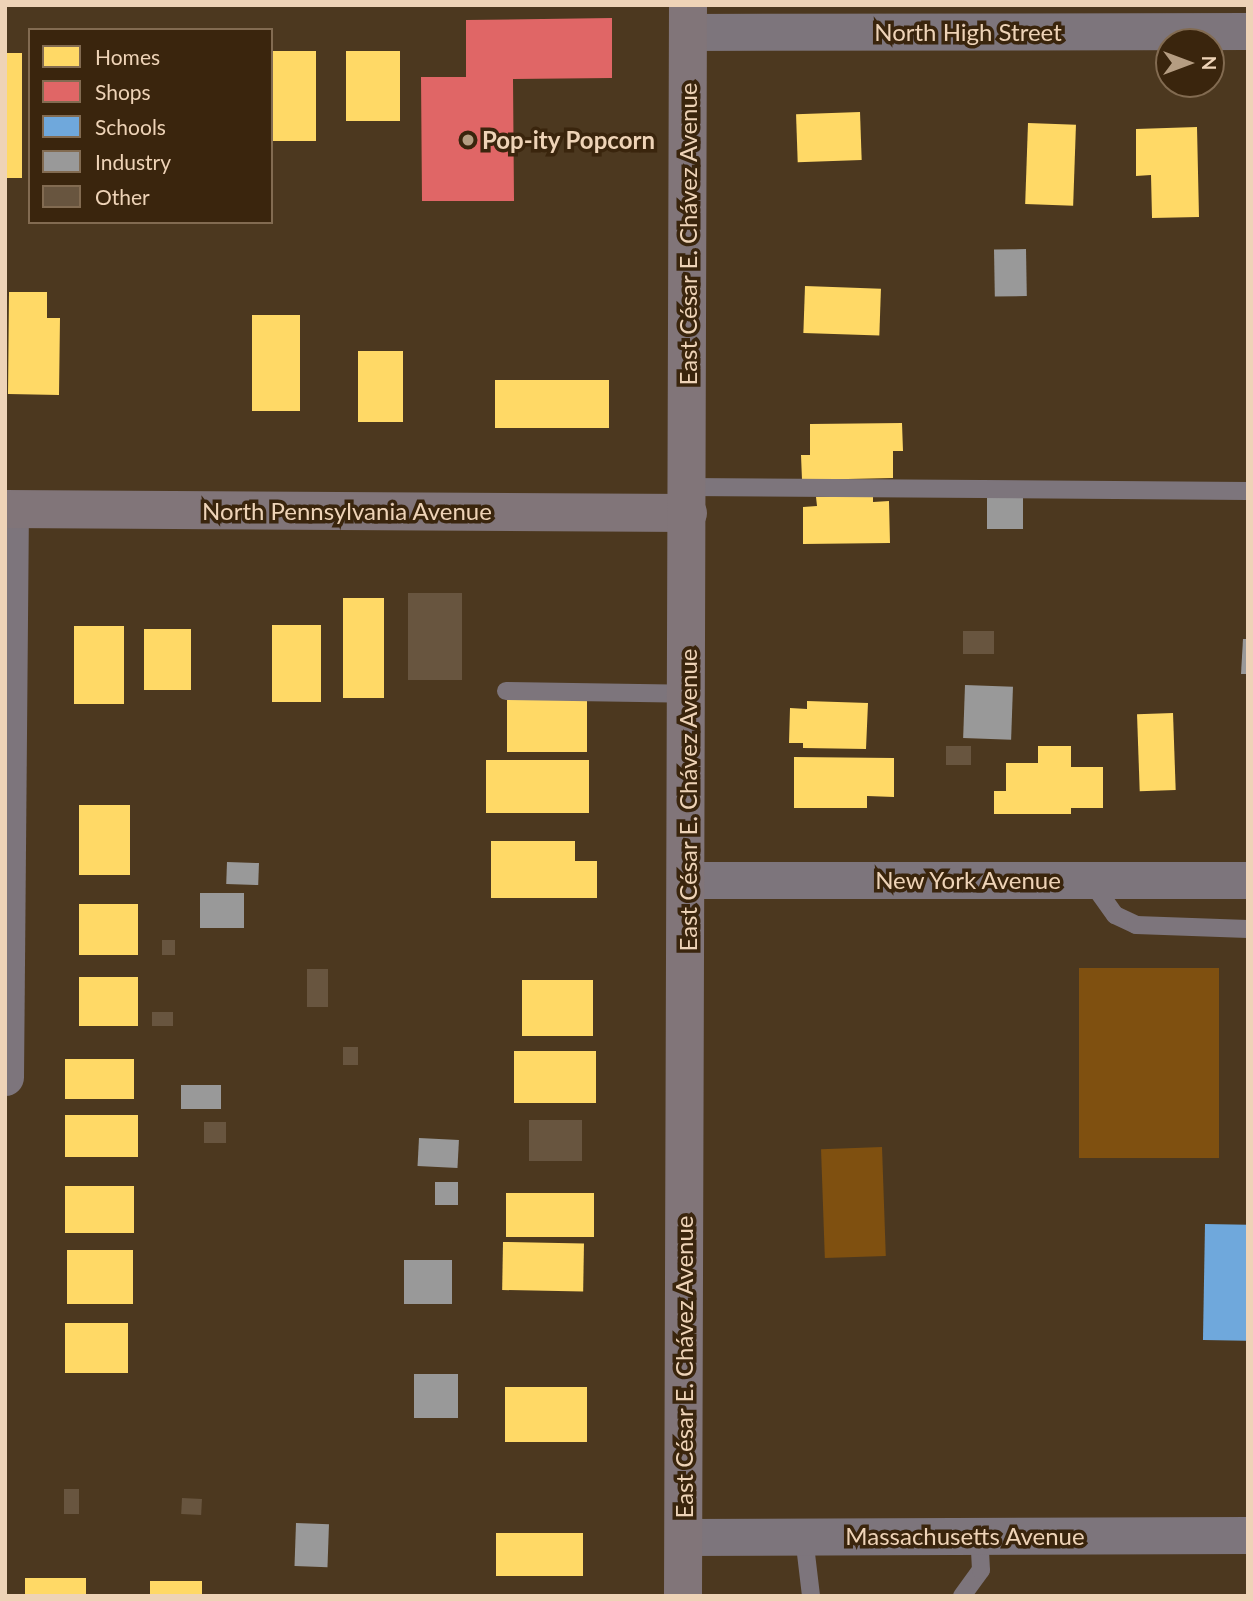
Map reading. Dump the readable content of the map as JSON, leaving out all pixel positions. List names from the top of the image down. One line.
{"streets":{"street":["North High Street","East César E. Chávez Avenue","North Pennsylvania Avenue","New York Avenue","Massachusetts Avenue"]},"crossings":[["North High Street","East César E. Chávez Avenue"],["East César E. Chávez Avenue","North Pennsylvania Avenue"],["East César E. Chávez Avenue","New York Avenue"],["East César E. Chávez Avenue","Massachusetts Avenue"]],"places":["Pop-ity Popcorn"],"legend":["Homes","Shops","Schools","Industry","Other"],"north":"right"}
